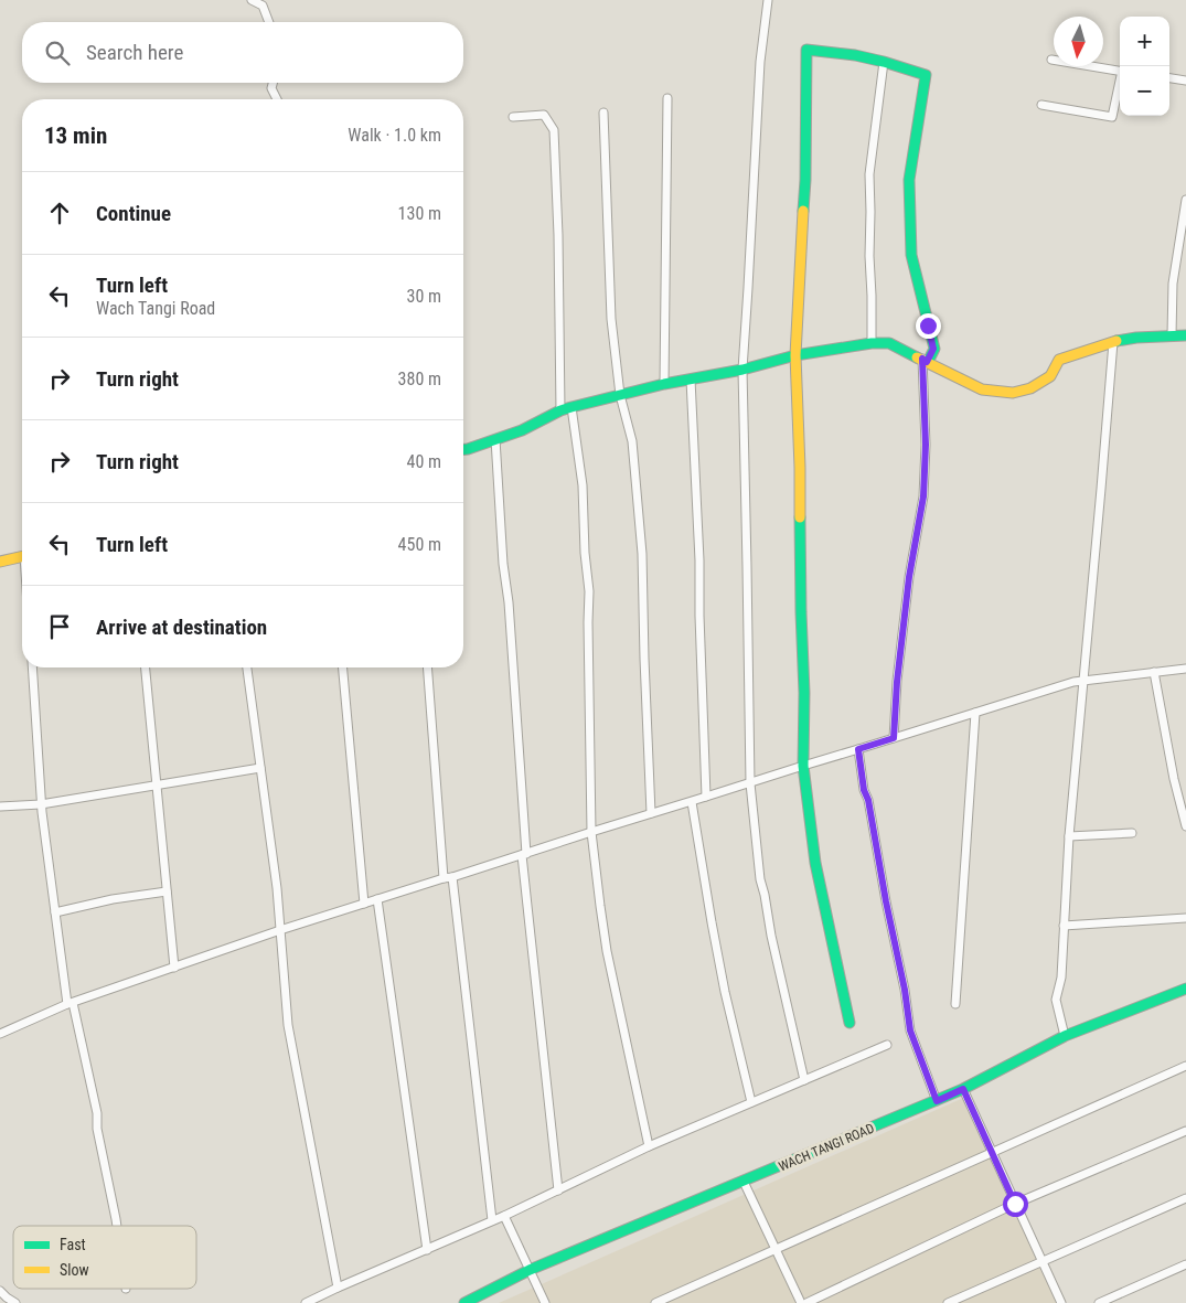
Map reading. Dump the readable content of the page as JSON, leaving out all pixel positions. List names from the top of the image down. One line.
{"streets":{"street":["WACH TANGI ROAD"]},"legend":["Fast","Slow"],"north":"bottom","page":{"map_buttons":["+","−"],"search":"Search here","heading":["13 min","Walk · 1.0 km"],"list":[["Continue","130 m"],["Turn left","Wach Tangi Road","30 m"],["Turn right","380 m"],["Turn right","40 m"],["Turn left","450 m"],"Arrive at destination"]}}
